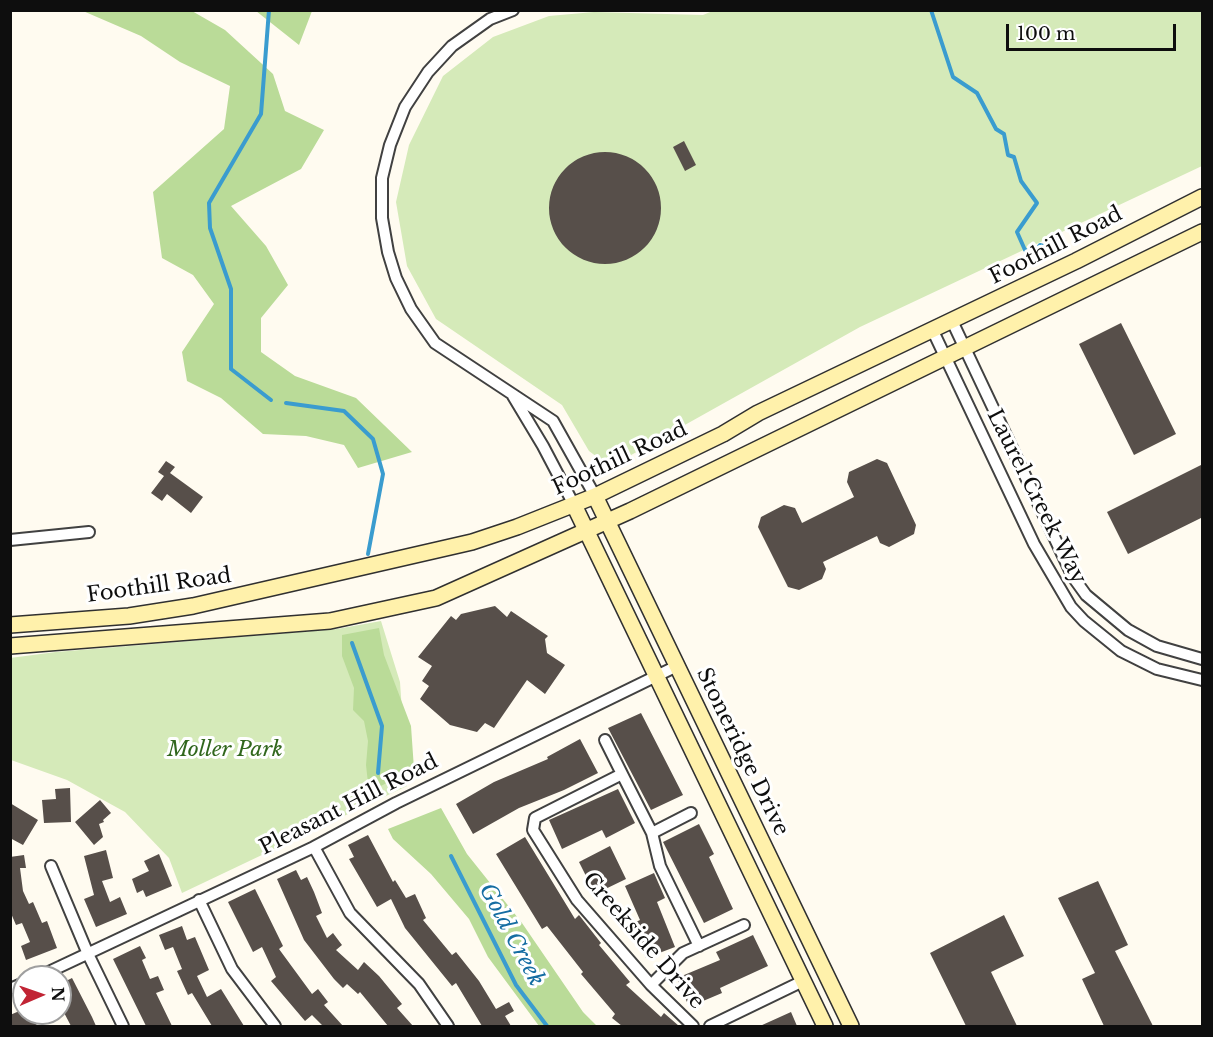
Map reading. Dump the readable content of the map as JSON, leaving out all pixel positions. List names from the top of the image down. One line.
{"streets":{"main road":["Foothill Road","Stoneridge Drive"],"street":["Laurel Creek Way","Pleasant Hill Road","Creekside Drive"]},"crossings":[["Foothill Road","Laurel Creek Way"],["Foothill Road","Stoneridge Drive"],["Stoneridge Drive","Pleasant Hill Road"]],"water":["Gold Creek"],"parks":["Moller Park"],"scale_bar":"100 m","north":"right"}
